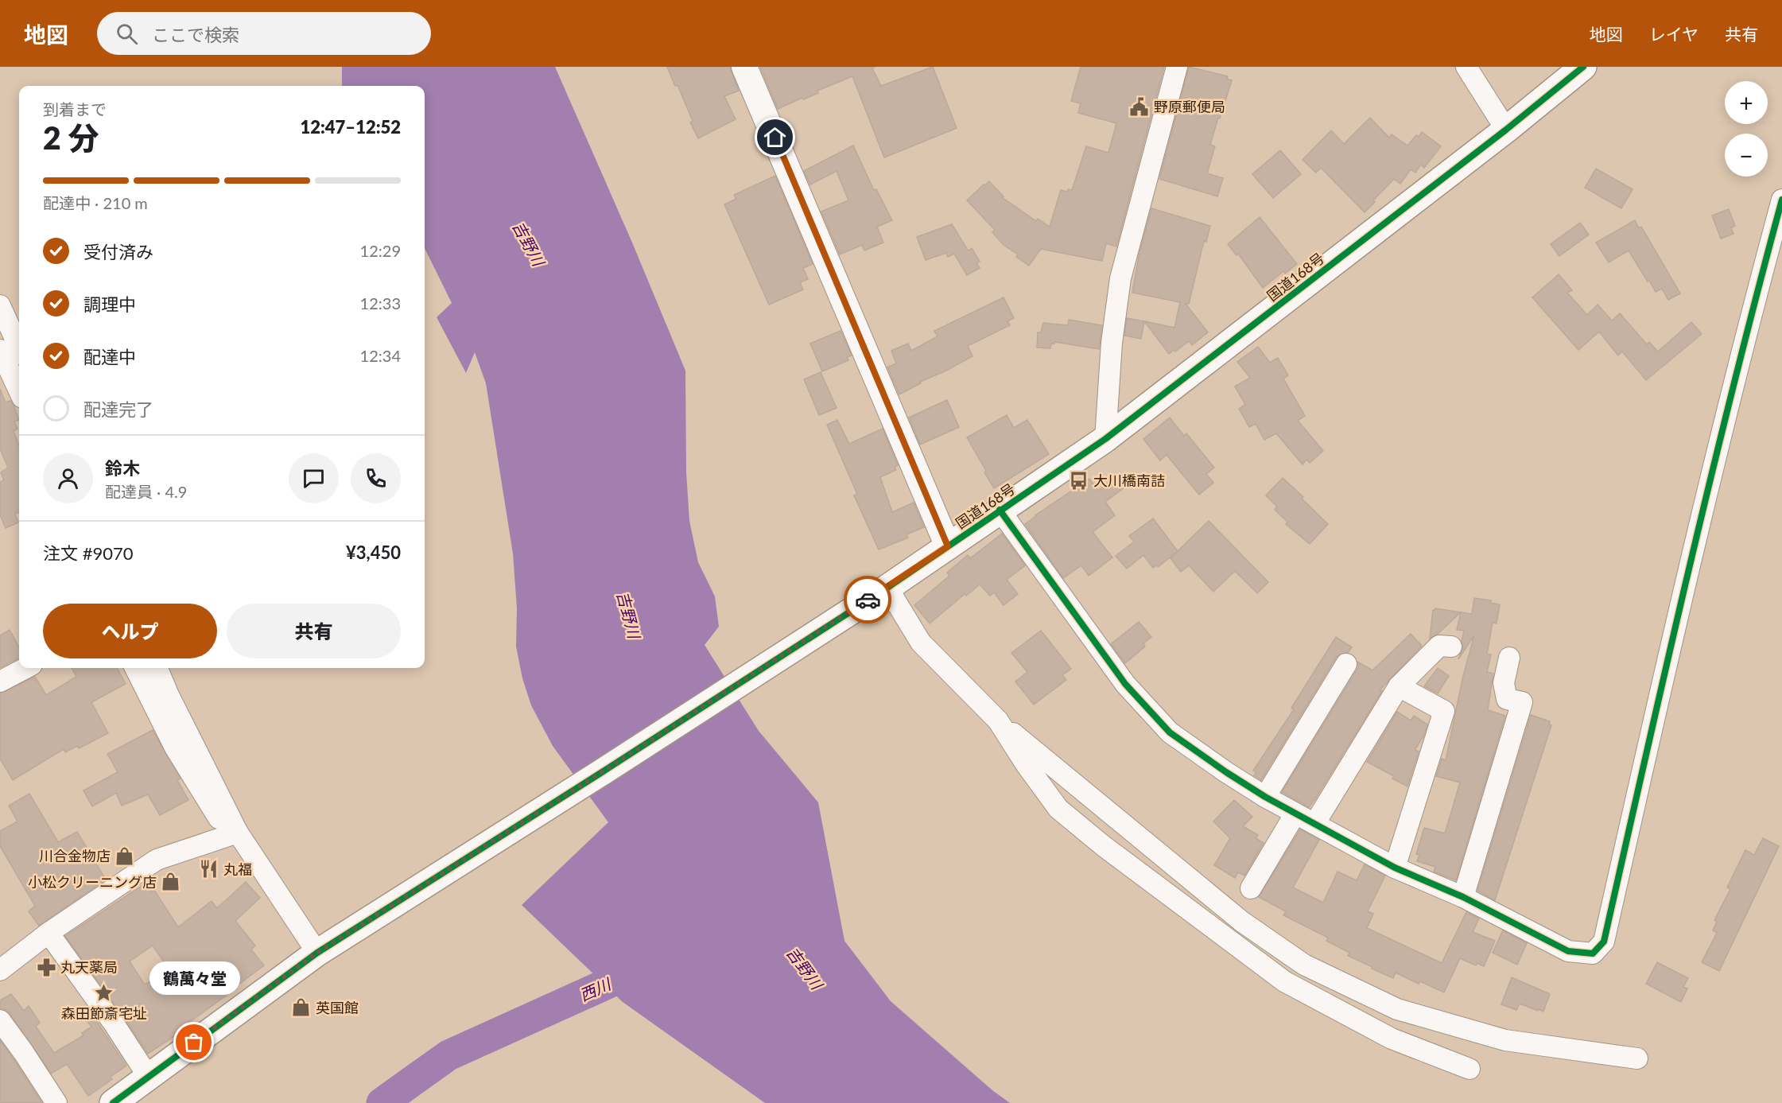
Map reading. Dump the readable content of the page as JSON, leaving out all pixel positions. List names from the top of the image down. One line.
{"streets":{"highway":["国道168号"]},"water":["吉野川","西川"],"places":{"public building":["野原郵便局"],"bus stop":["大川橋南詰"],"shop":["川合金物店","小松クリーニング店","英国館"],"restaurant":["丸福"],"pharmacy":["丸天薬局"],"place":["森田節斎宅址"],"other":["鶴萬々堂"]},"page":{"header":"地図","search":"ここで検索","nav":["地図","レイヤ","共有"],"map_buttons":["+","−"],"heading":["2 分","到着まで","12:47–12:52"],"panel":["鈴木","配達員 · 4.9","注文 #9070","¥3,450"],"bar":"配達中 · 210 m","list":[["受付済み","12:29"],["調理中","12:33"],["配達中","12:34"],"配達完了"],"buttons":["ヘルプ","共有"],"bubble":"鶴萬々堂"}}
